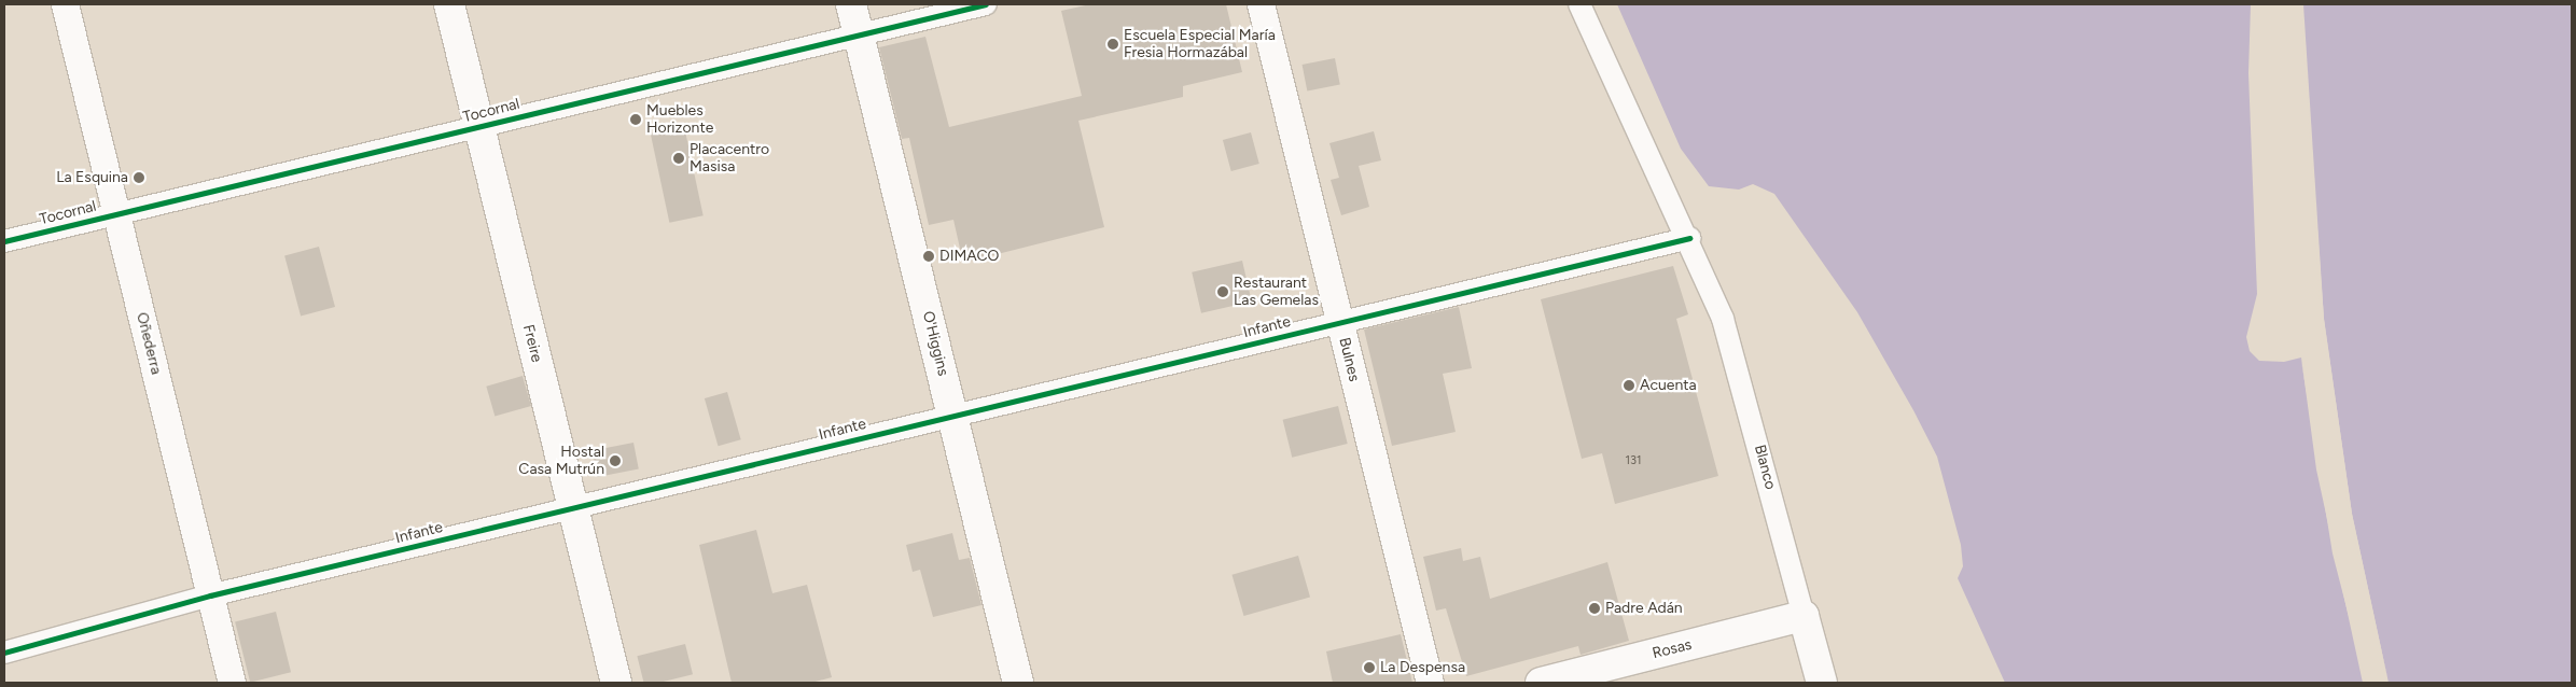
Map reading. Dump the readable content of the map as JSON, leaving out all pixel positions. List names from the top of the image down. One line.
{"streets":{"main road":["Freire","O'Higgins","Rosas"],"street":["Tocornal","Infante","Oñederra","Bulnes","Blanco"]},"crossings":[["Tocornal","Oñederra"],["Tocornal","Freire"],["Tocornal","O'Higgins"],["Infante","Oñederra"],["Infante","Freire"],["Infante","O'Higgins"],["Infante","Bulnes"],["Infante","Blanco"],["Blanco","Rosas"]],"places":["Escuela Especial María Fresia Hormazábal","Muebles Horizonte","Placacentro Masisa","La Esquina","DIMACO","Restaurant Las Gemelas","Acuenta","Hostal Casa Mutrún","Padre Adán","La Despensa"],"house_numbers":["131"]}
